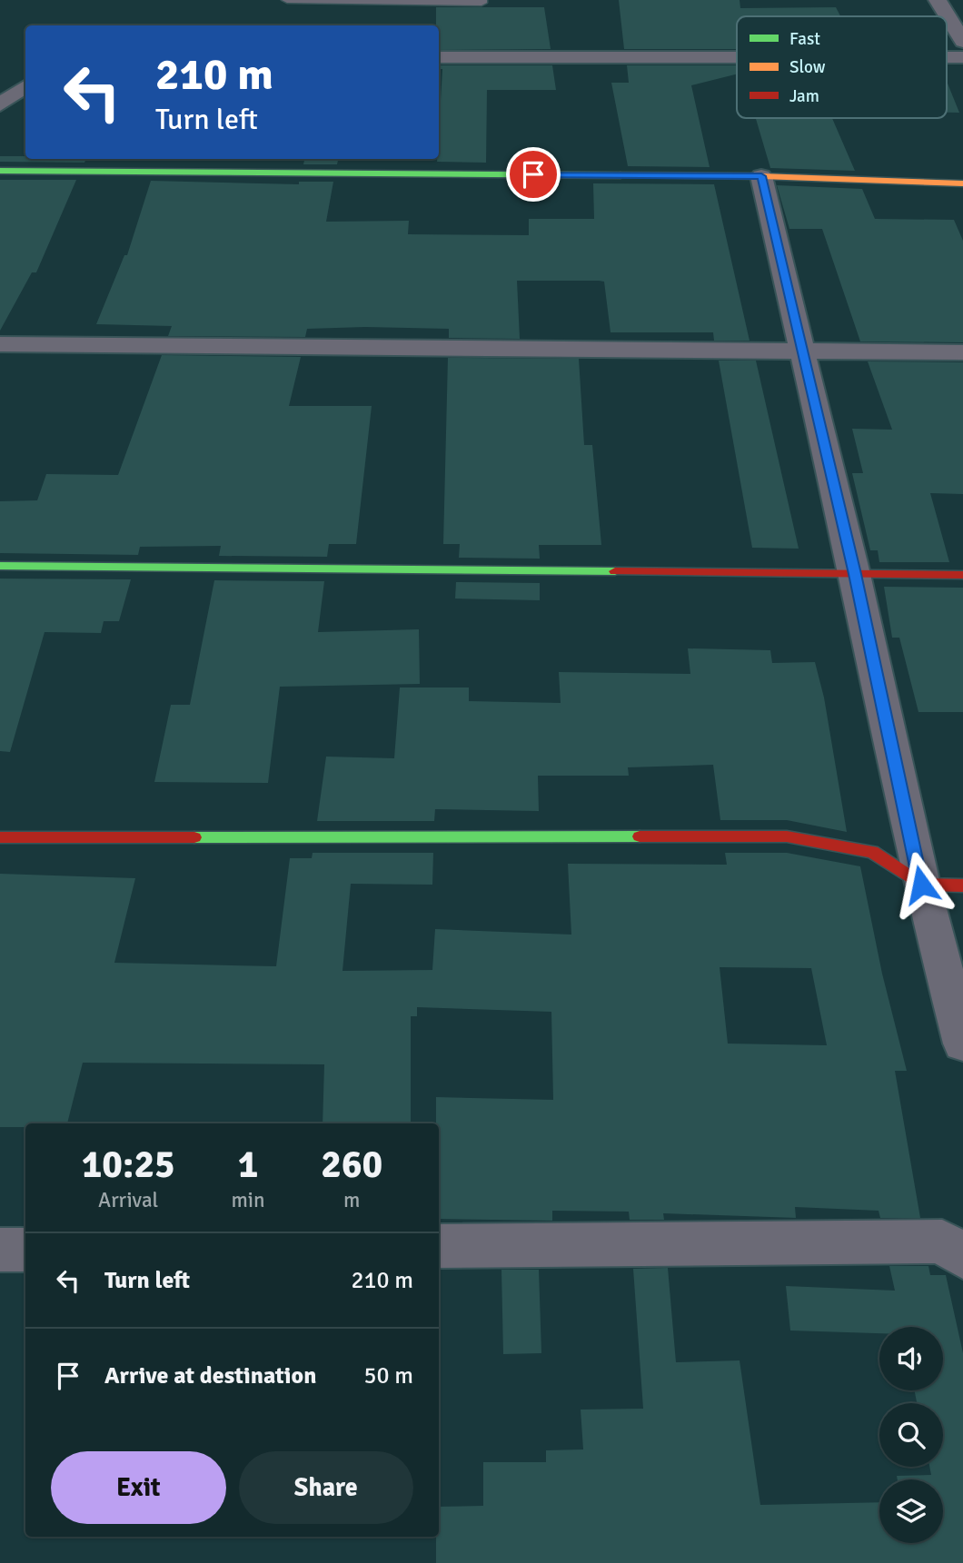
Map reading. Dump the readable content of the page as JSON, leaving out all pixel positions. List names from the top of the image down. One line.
{"legend":["Fast","Slow","Jam"],"page":{"turn":["210 m","Turn left"],"eta":["10:25","Arrival","1","min","260","m"],"list":[{"name":"Turn left","value":"210 m"},{"name":"Arrive at destination","value":"50 m"}],"buttons":["Exit","Share"]}}
